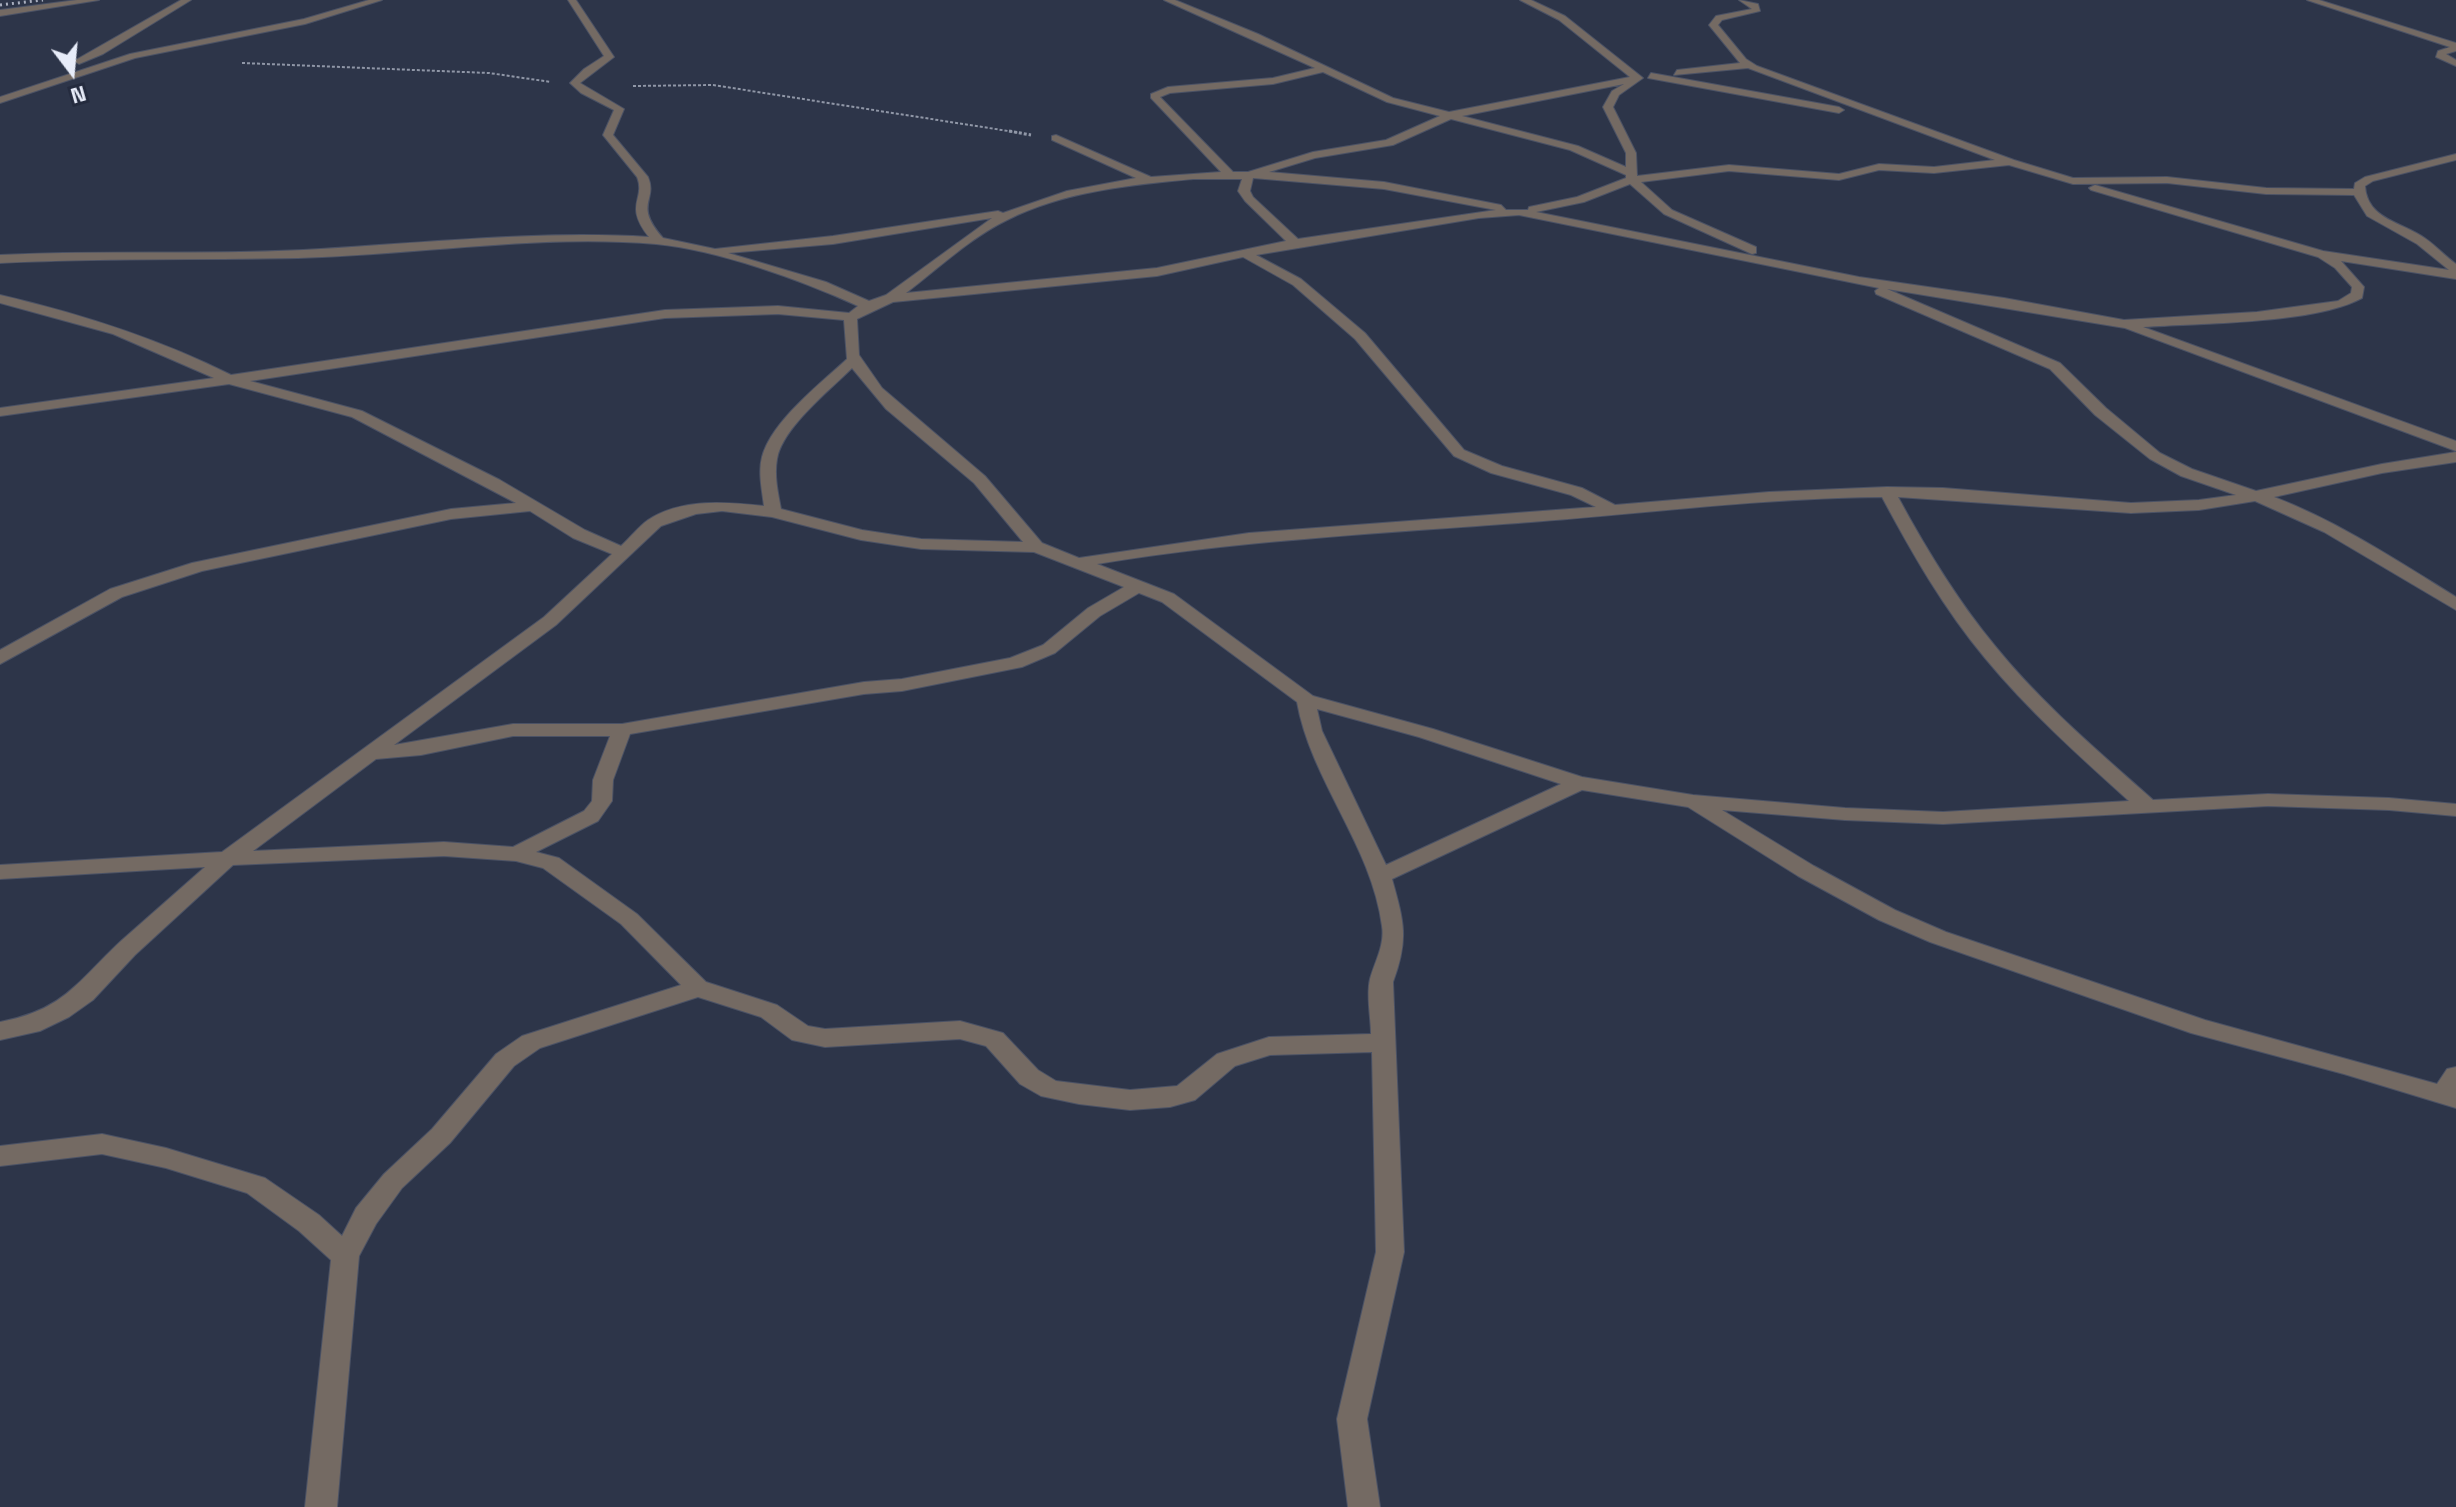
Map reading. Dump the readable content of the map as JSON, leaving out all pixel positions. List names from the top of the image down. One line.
{"north":"bottom"}
